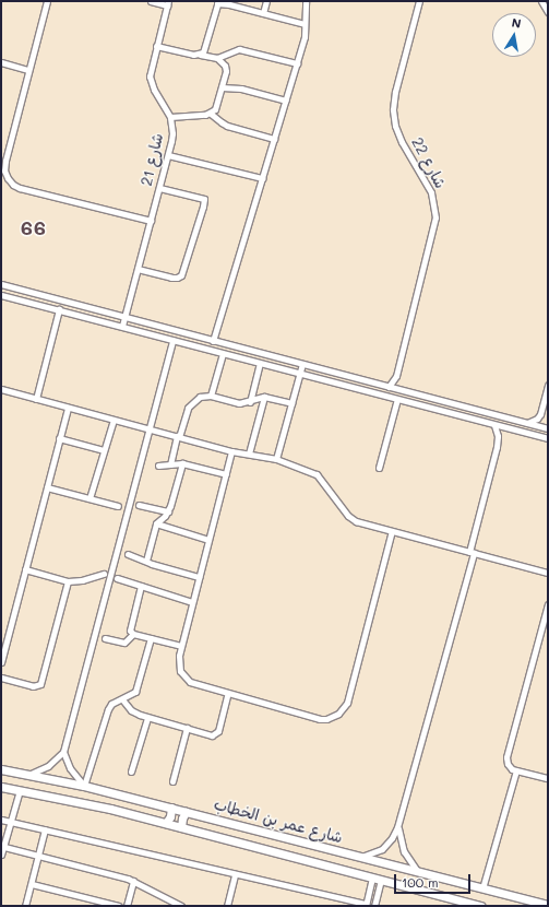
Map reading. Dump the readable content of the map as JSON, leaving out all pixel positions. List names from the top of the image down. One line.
{"streets":{"street":["شارع 21","شارع 22","شارع عمر بن الخطاب"]},"districts":["66"],"scale_bar":"100 m","north":"top"}
